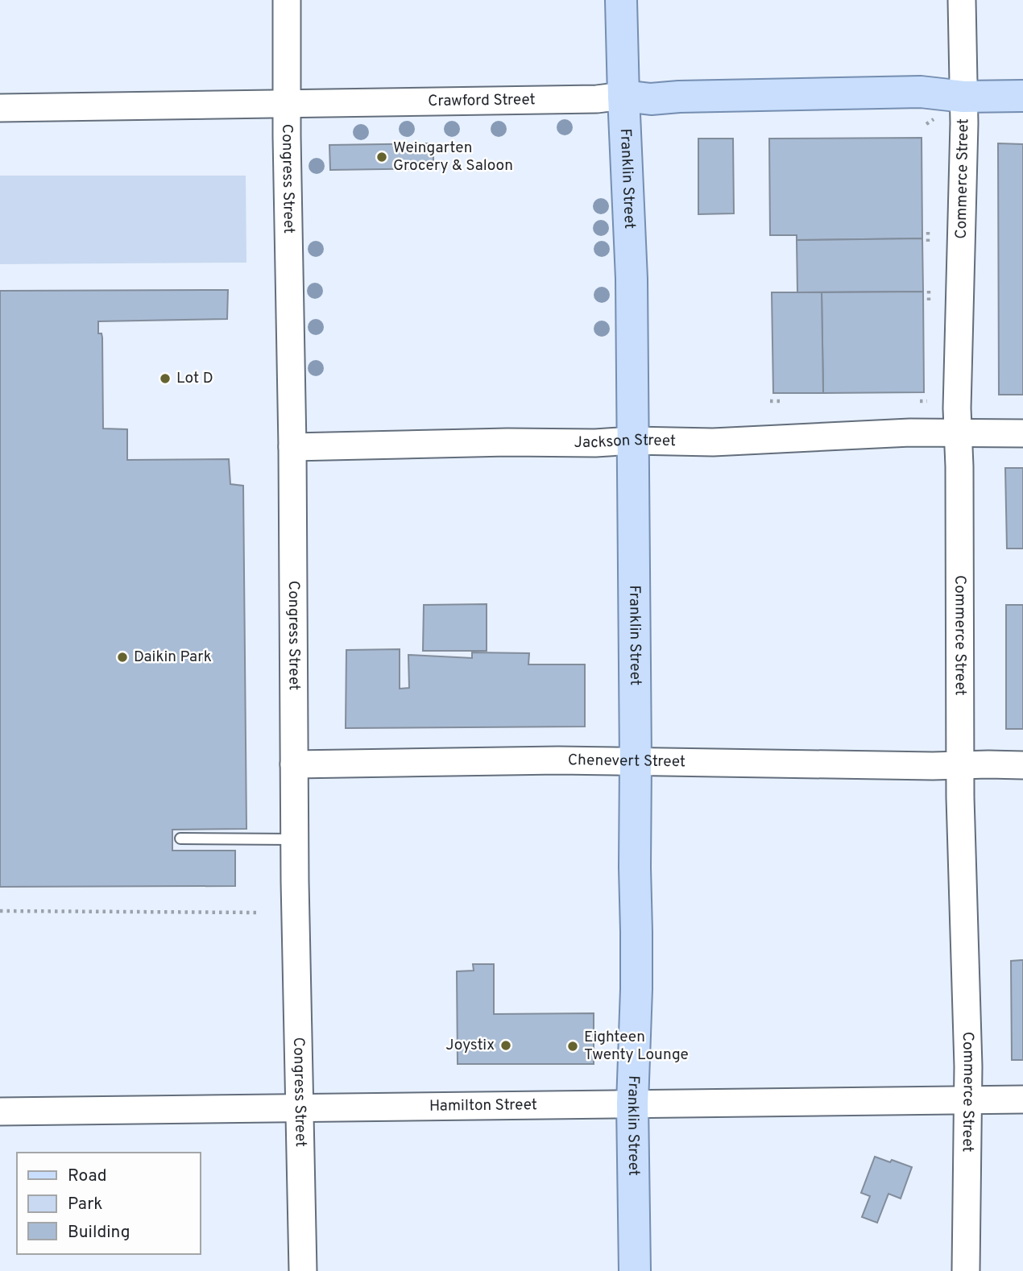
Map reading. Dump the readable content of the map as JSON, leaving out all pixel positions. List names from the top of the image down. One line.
{"streets":{"main road":["Crawford Street","Franklin Street"],"street":["Congress Street","Commerce Street","Jackson Street","Chenevert Street","Hamilton Street"]},"crossings":[["Crawford Street","Congress Street"],["Crawford Street","Franklin Street"],["Crawford Street","Commerce Street"],["Congress Street","Jackson Street"],["Congress Street","Chenevert Street"],["Congress Street","Hamilton Street"],["Franklin Street","Jackson Street"],["Franklin Street","Chenevert Street"],["Franklin Street","Hamilton Street"],["Commerce Street","Jackson Street"],["Commerce Street","Chenevert Street"],["Commerce Street","Hamilton Street"]],"places":["Weingarten Grocery & Saloon","Lot D","Daikin Park","Joystix","Eighteen Twenty Lounge"],"legend":["Road","Park","Building"]}
